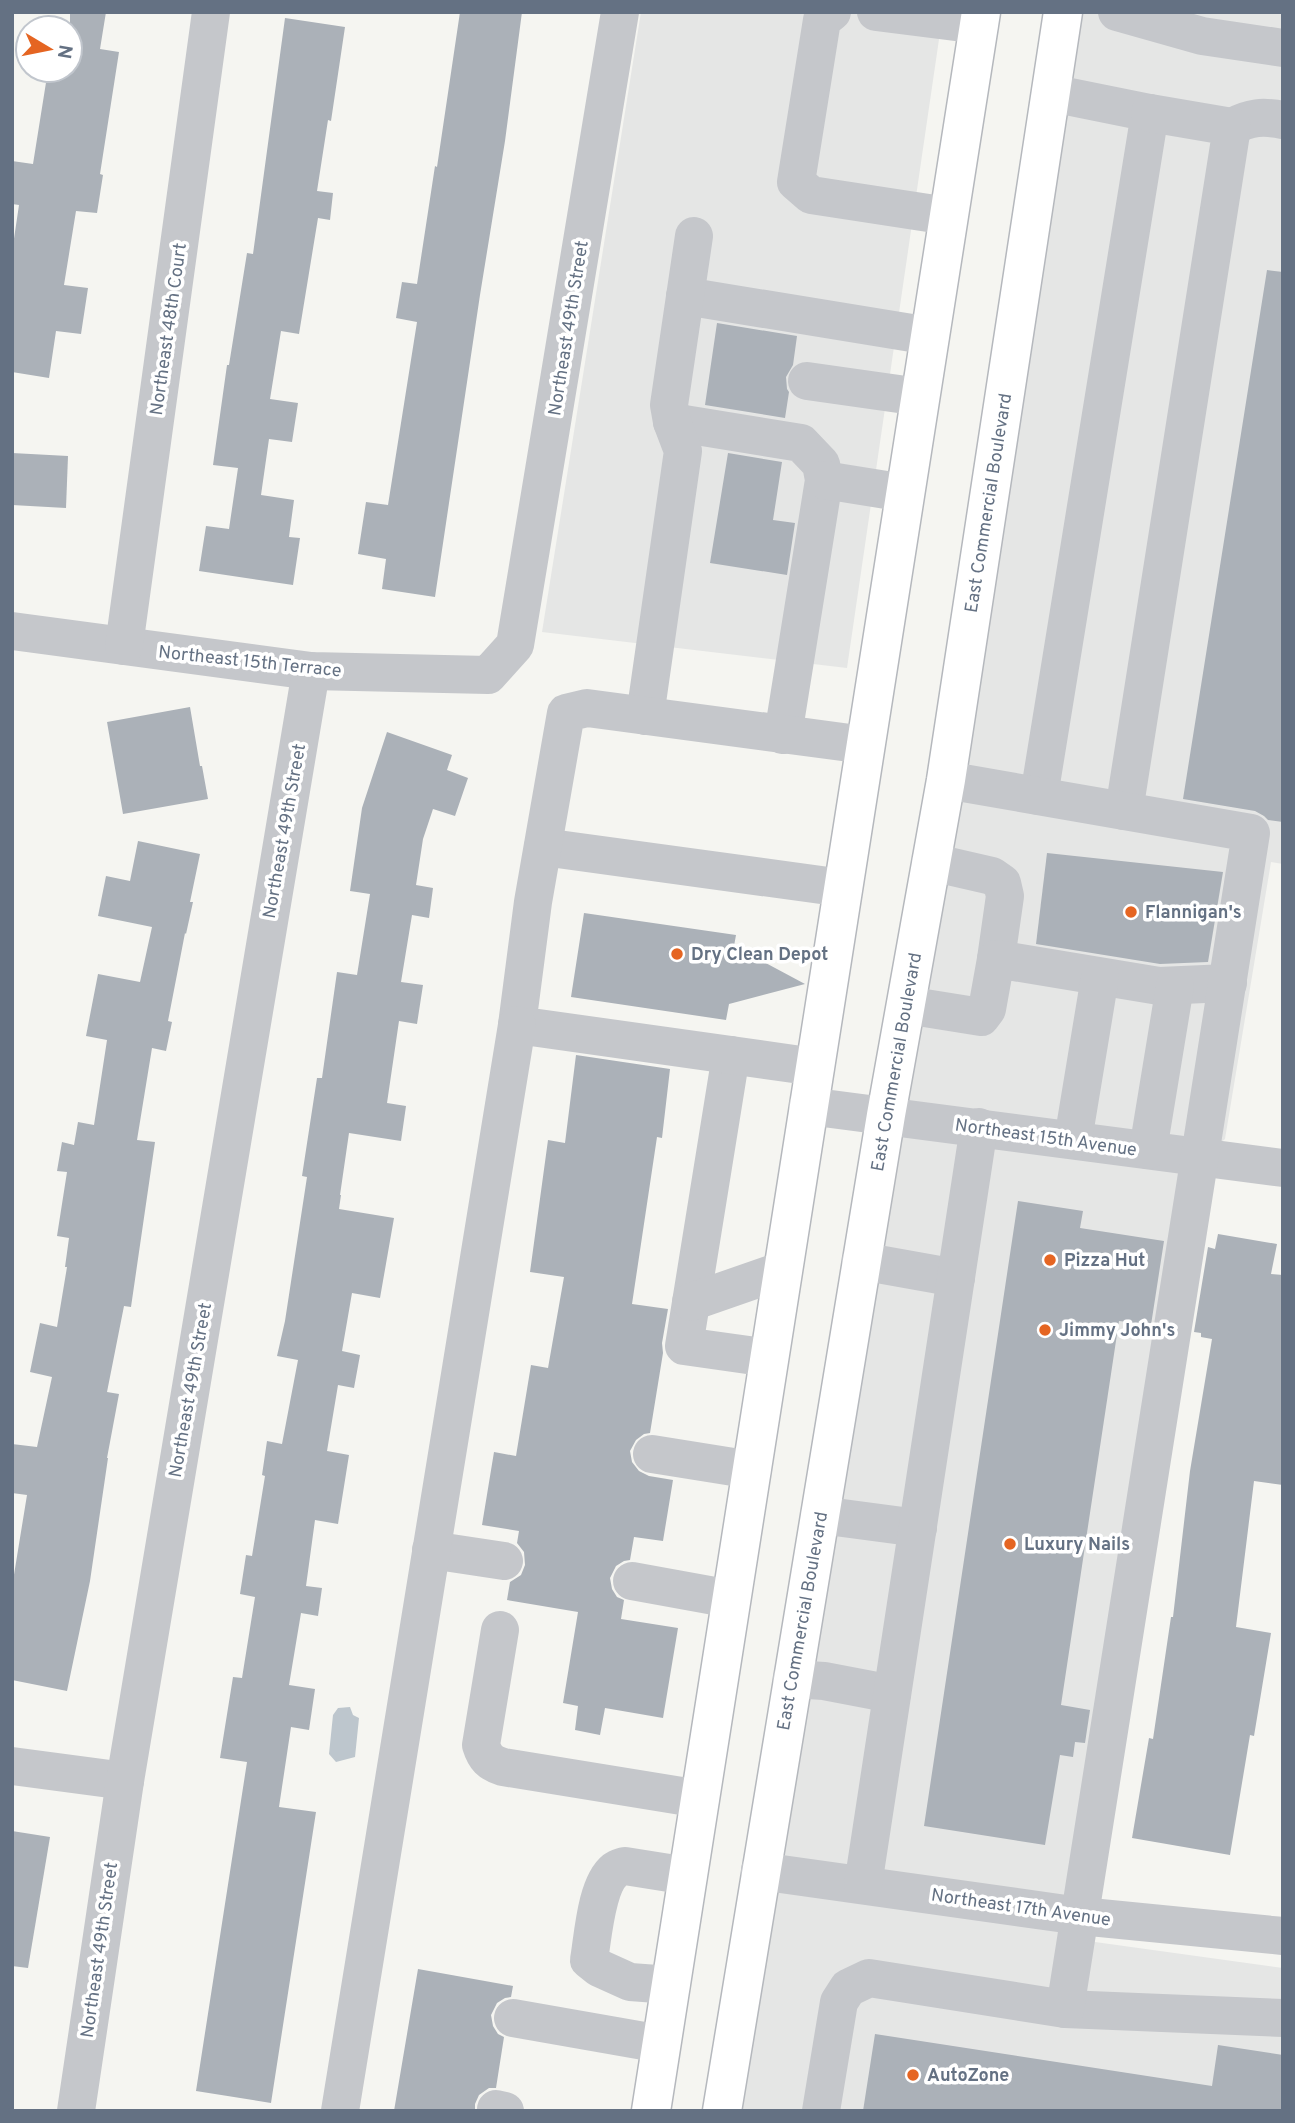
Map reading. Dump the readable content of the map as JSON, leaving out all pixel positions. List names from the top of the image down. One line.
{"streets":{"main road":["East Commercial Boulevard"],"street":["Northeast 49th Street","Northeast 48th Court","Northeast 15th Terrace","Northeast 15th Avenue","Northeast 17th Avenue"]},"crossings":[["Northeast 49th Street","Northeast 15th Terrace"],["Northeast 48th Court","Northeast 15th Terrace"],["East Commercial Boulevard","Northeast 15th Avenue"],["East Commercial Boulevard","Northeast 17th Avenue"]],"places":["Flannigan's","Dry Clean Depot","Pizza Hut","Jimmy John's","Luxury Nails","AutoZone"],"north":"right"}
